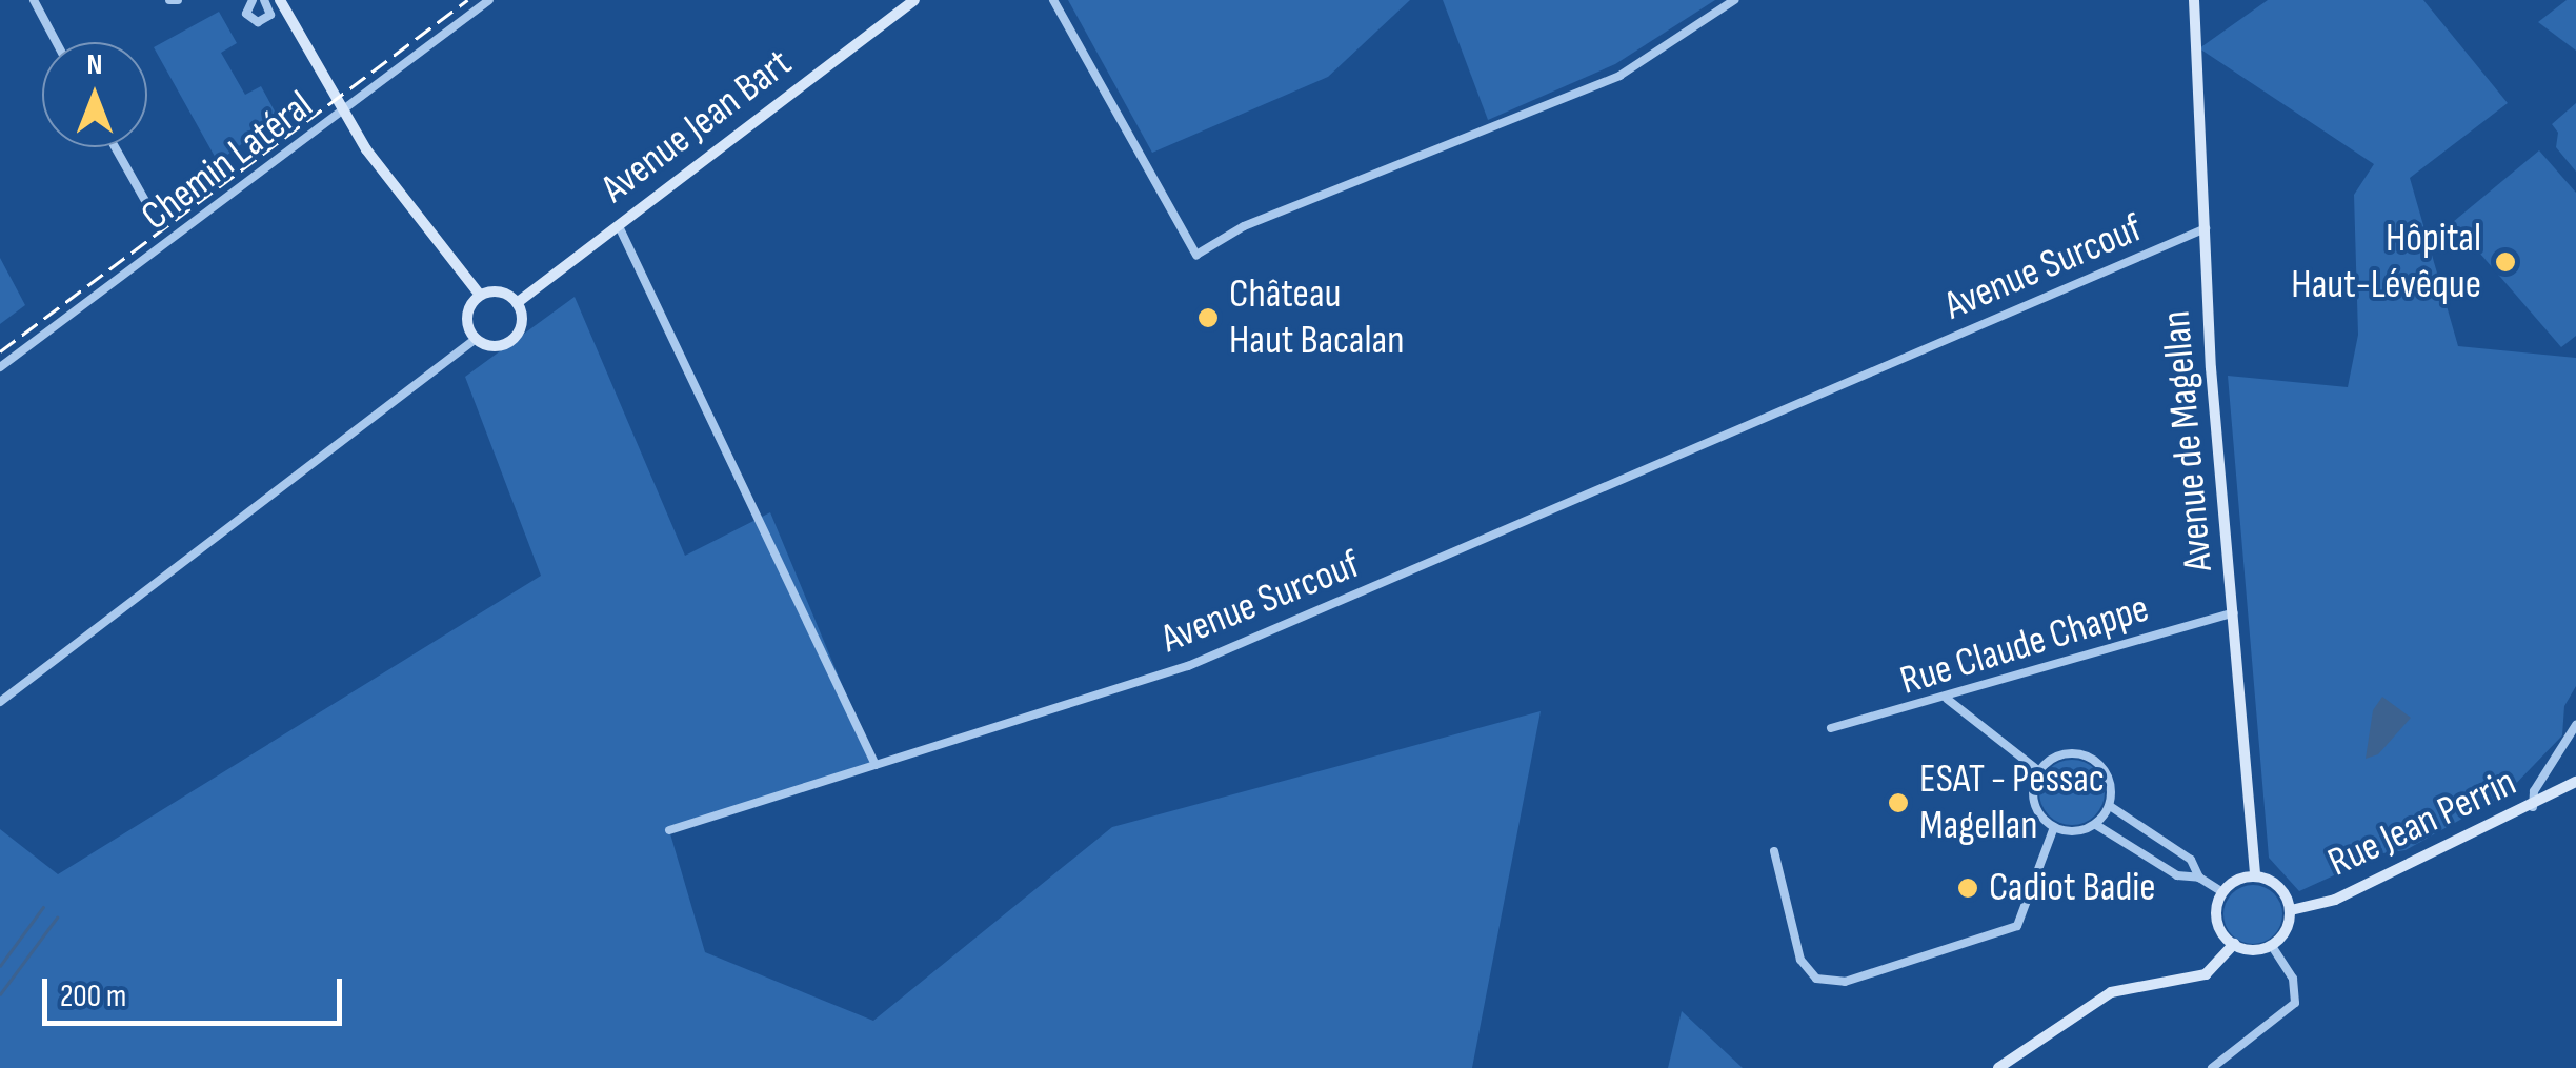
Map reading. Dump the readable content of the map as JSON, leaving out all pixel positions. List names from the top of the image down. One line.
{"streets":{"street":["Avenue Jean Bart","Chemin Latéral","Avenue Surcouf","Avenue de Magellan","Rue Claude Chappe","Rue Jean Perrin"]},"crossings":[["Avenue Surcouf","Avenue de Magellan"],["Avenue de Magellan","Rue Claude Chappe"],["Avenue de Magellan","Rue Jean Perrin"]],"places":["Hôpital Haut-Lévêque","Château Haut Bacalan","ESAT - Pessac Magellan","Cadiot Badie"],"scale_bar":"200 m","north":"top"}
